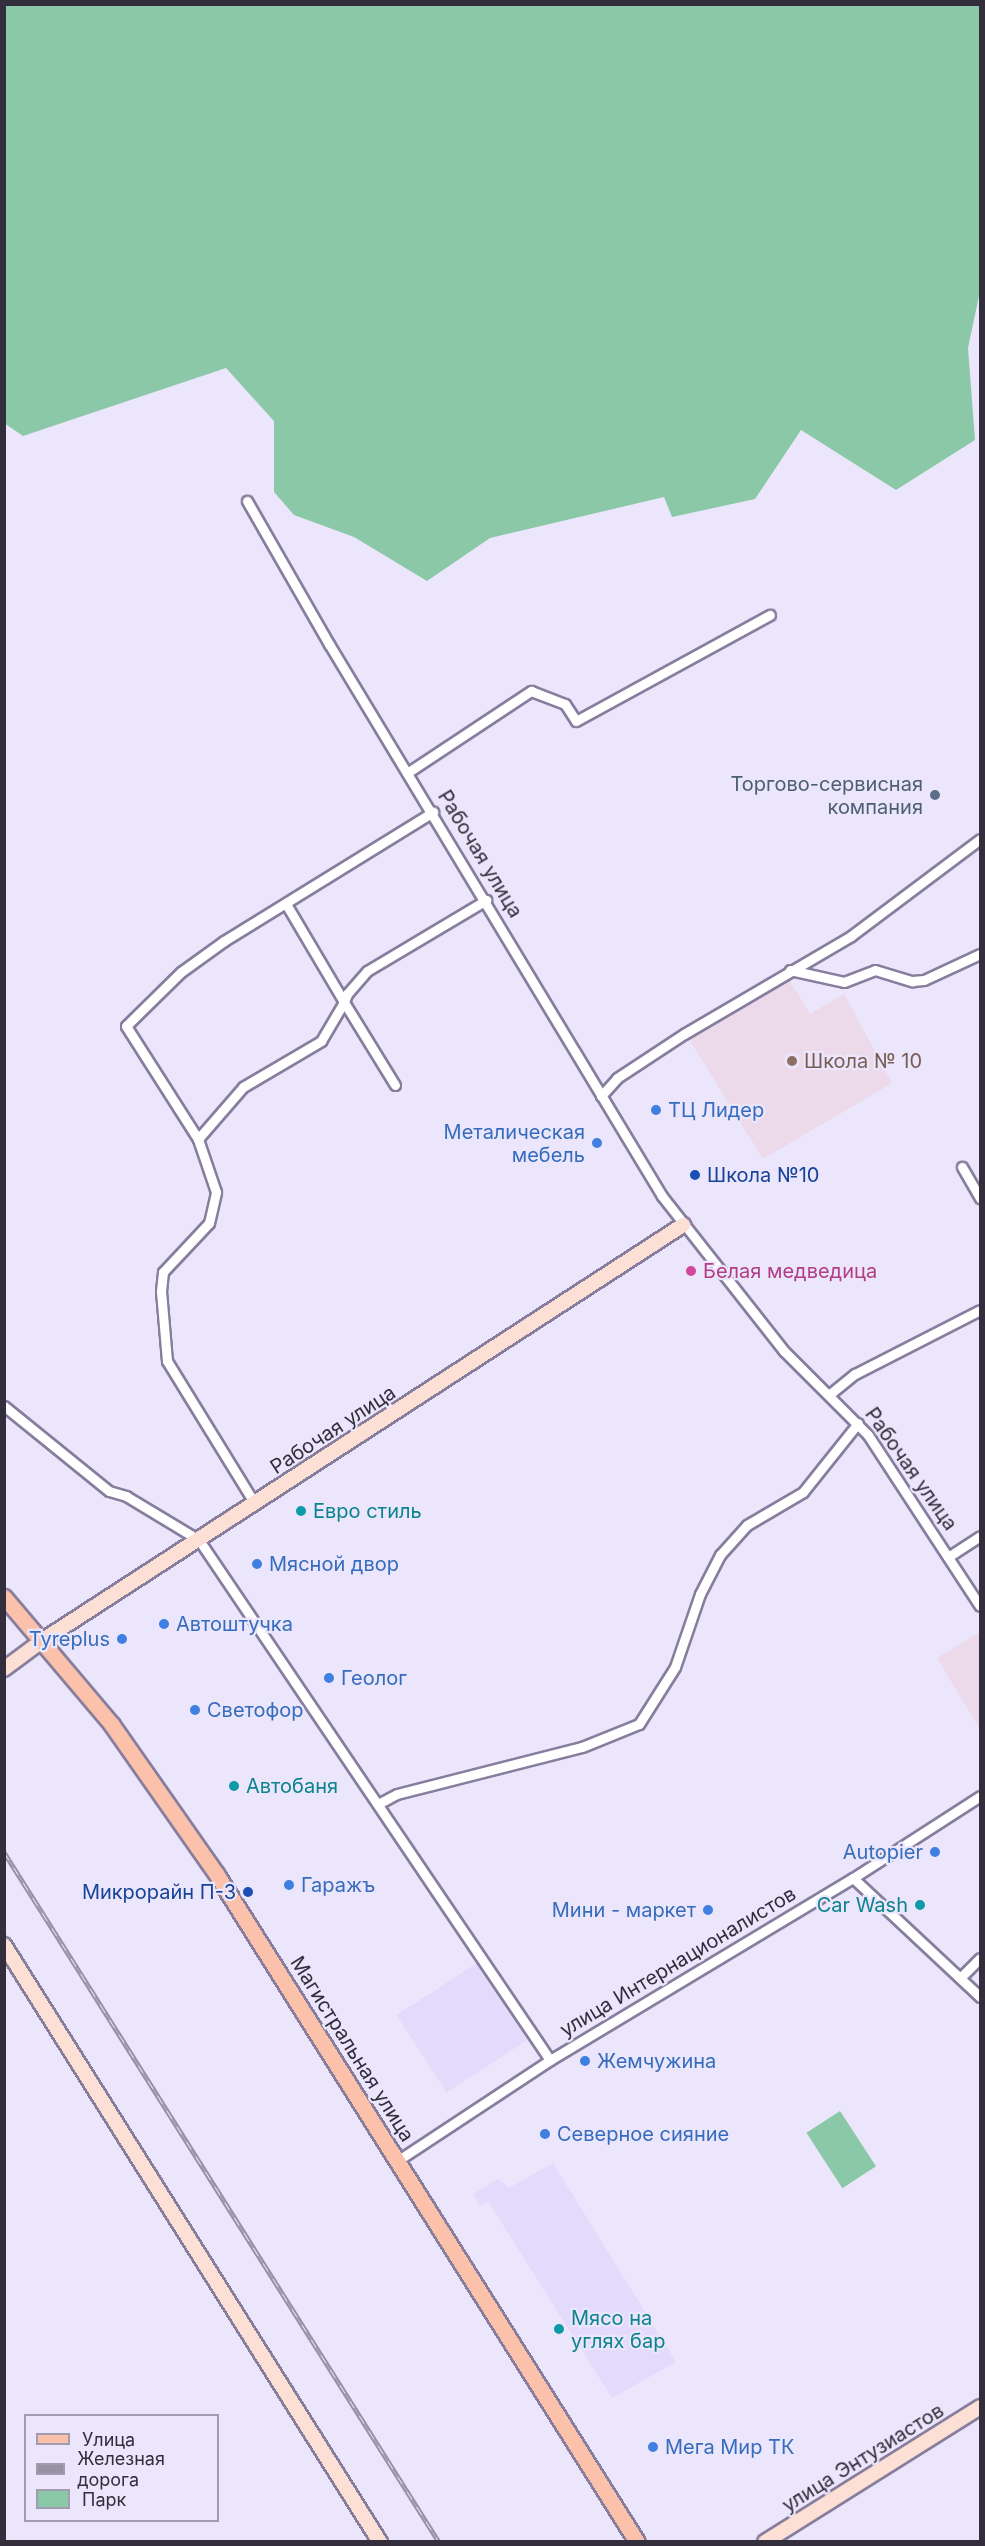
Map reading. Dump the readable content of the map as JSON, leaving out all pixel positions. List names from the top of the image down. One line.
{"streets":{"main road":["Магистральная улица"],"street":["Рабочая улица","улица Интернационалистов","улица Энтузиастов"]},"crossings":[["Рабочая улица","Магистральная улица"],["улица Интернационалистов","Магистральная улица"]],"places":["Торгово-сервисная компания","Школа № 10","ТЦ Лидер","Металическая мебель","Школа №10","Белая медведица","Евро стиль","Мясной двор","Автоштучка","Tyreplus","Геолог","Светофор","Автобаня","Autopier","Гаражъ","Микрорайн П-3","Car Wash","Мини - маркет","Жемчужина","Северное сияние","Мясо на углях бар","Мега Мир ТК"],"legend":["Улица","Железная дорога","Парк"]}
